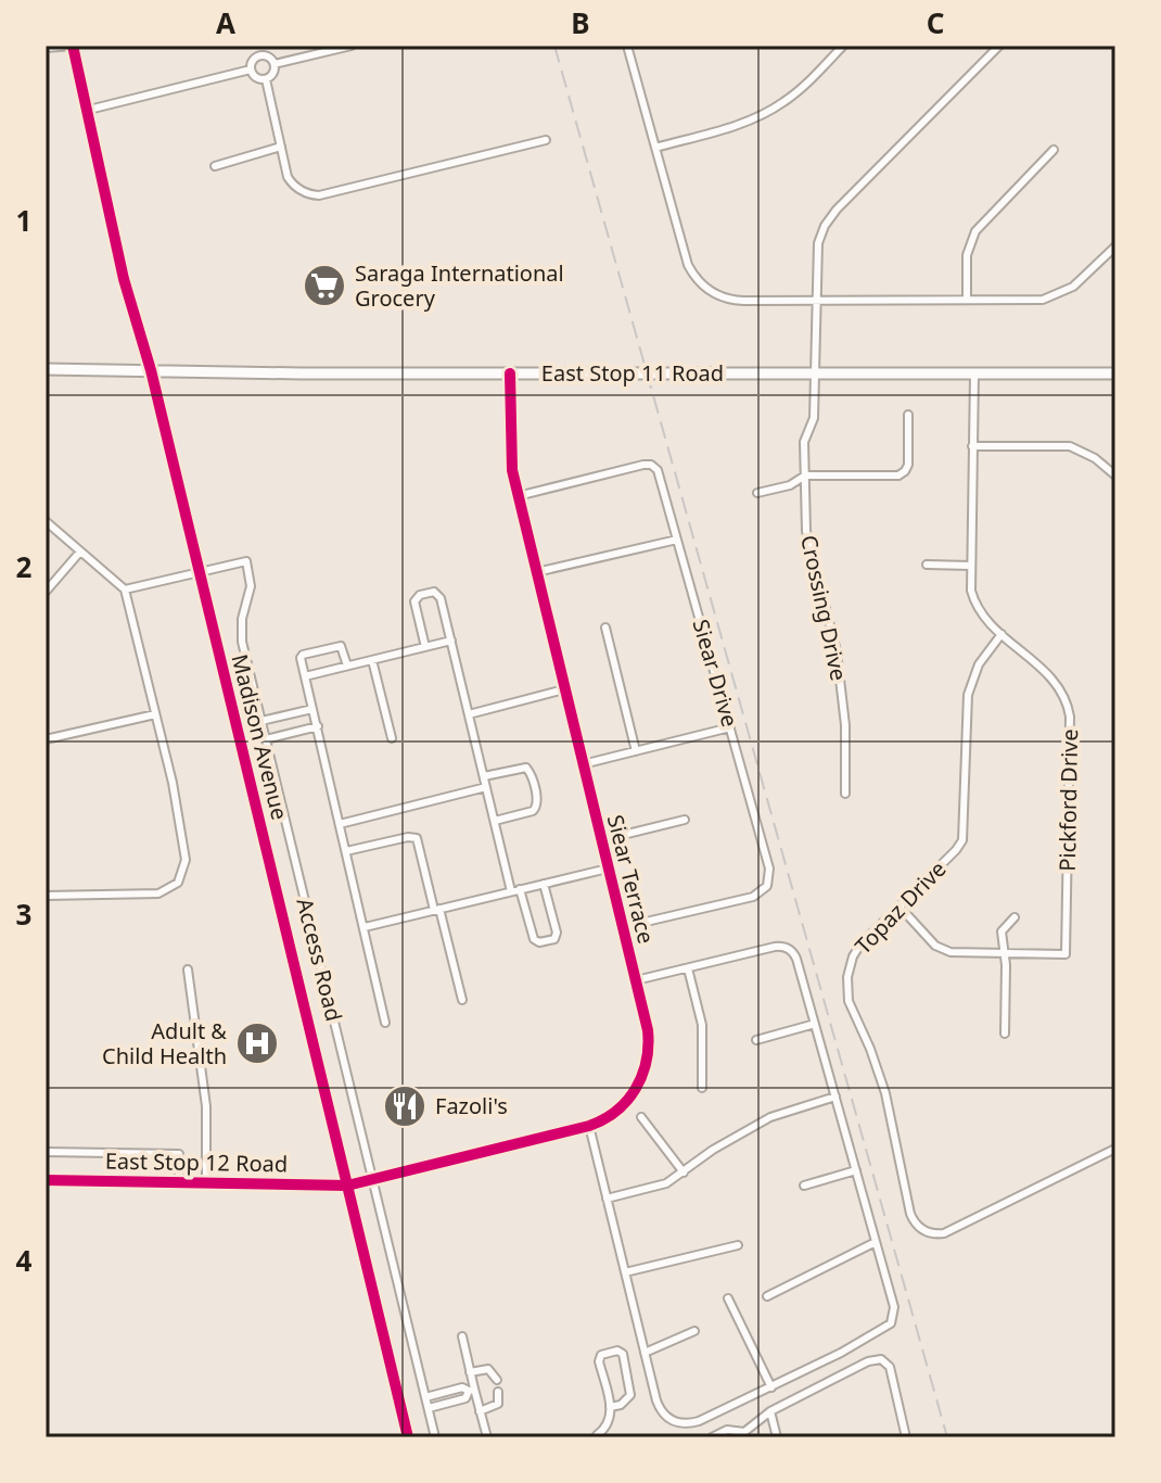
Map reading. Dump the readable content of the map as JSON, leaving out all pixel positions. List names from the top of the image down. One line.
{"streets":{"main road":["East Stop 11 Road","Madison Avenue"],"street":["Crossing Drive","Siear Drive","Pickford Drive","Siear Terrace","Topaz Drive","Access Road","East Stop 12 Road"]},"crossings":[["East Stop 11 Road","Crossing Drive"],["East Stop 11 Road","Madison Avenue"],["East Stop 11 Road","Pickford Drive"],["East Stop 11 Road","Siear Terrace"],["Siear Drive","Siear Terrace"],["Madison Avenue","Siear Terrace"],["Madison Avenue","Access Road"],["Madison Avenue","East Stop 12 Road"],["Pickford Drive","Topaz Drive"],["Siear Terrace","Access Road"],["Siear Terrace","East Stop 12 Road"]],"places":{"supermarket":["Saraga International Grocery"],"hospital":["Adult & Child Health"],"restaurant":["Fazoli's"]},"grid":{"columns":["A","B","C"],"rows":["1","2","3","4"]}}
